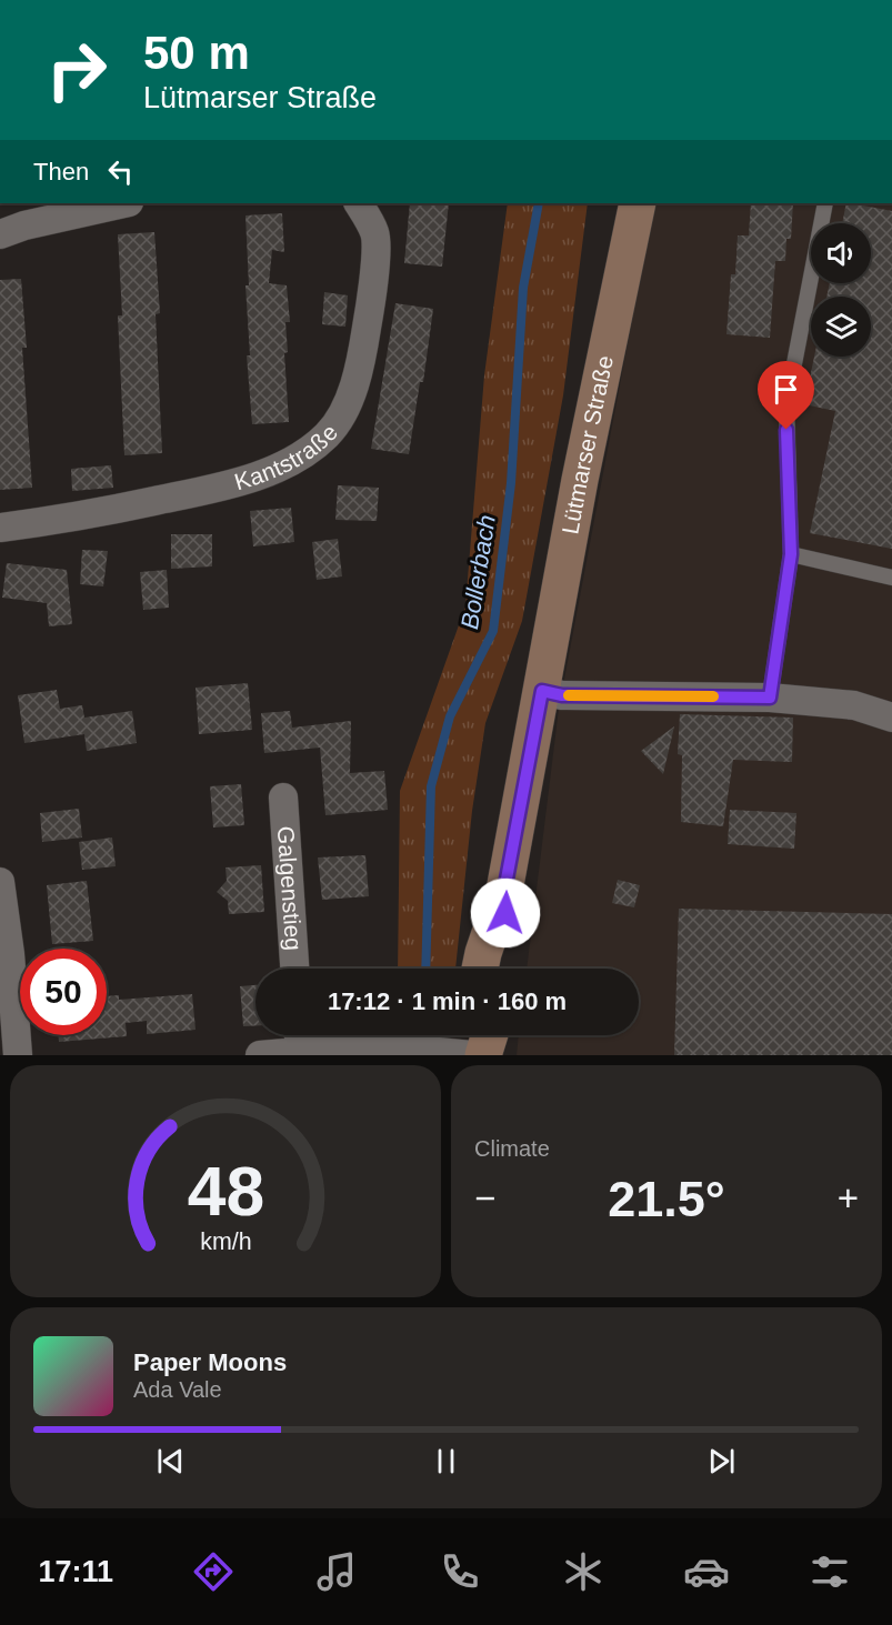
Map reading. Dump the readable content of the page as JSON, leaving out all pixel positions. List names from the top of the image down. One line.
{"streets":{"main road":["Lütmarser Straße"],"street":["Kantstraße","Galgenstieg"]},"water":["Bollerbach"],"page":{"turn":["50 m","Lütmarser Straße"],"then":"Then","limit":"50","trip":"17:12 · 1 min · 160 m","tile":"Climate","heat":["−","21.5°","+"],"song":["Paper Moons","Ada Vale"],"tabs":"17:11","gauge":["48","km/h"]}}
